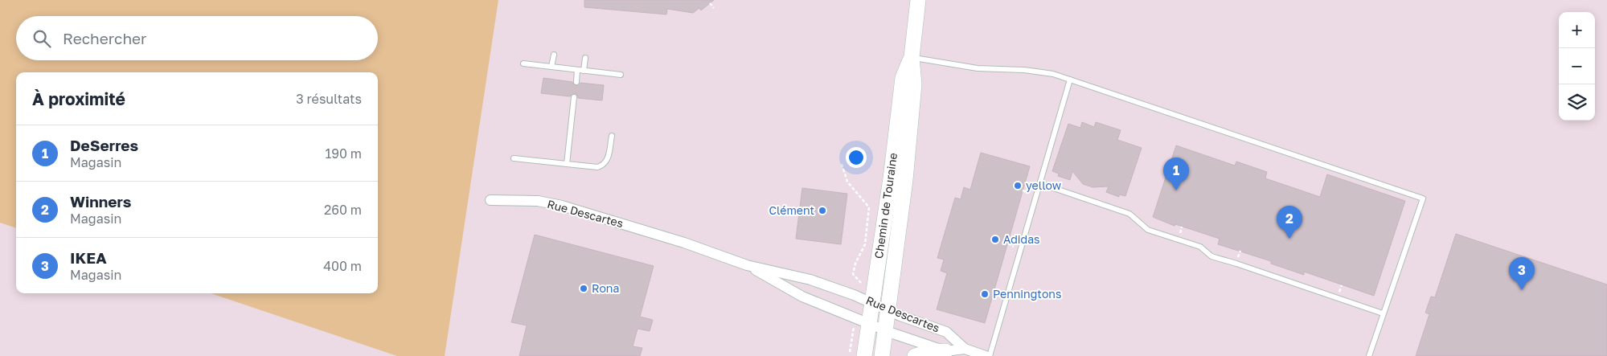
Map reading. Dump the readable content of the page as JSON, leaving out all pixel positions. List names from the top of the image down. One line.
{"streets":{"street":["Chemin de Touraine","Rue Descartes"]},"crossings":[["Chemin de Touraine","Rue Descartes"]],"places":["yellow","Clément","Adidas","Rona","Penningtons"],"page":{"map_buttons":["+","−"],"search":"Rechercher","heading":["À proximité","3 résultats"],"list":[{"mark":"1","name":"DeSerres","note":"Magasin","value":"190 m"},{"mark":"2","name":"Winners","note":"Magasin","value":"260 m"},{"mark":"3","name":"IKEA","note":"Magasin","value":"400 m"}],"pins":["1","2","3"]}}
